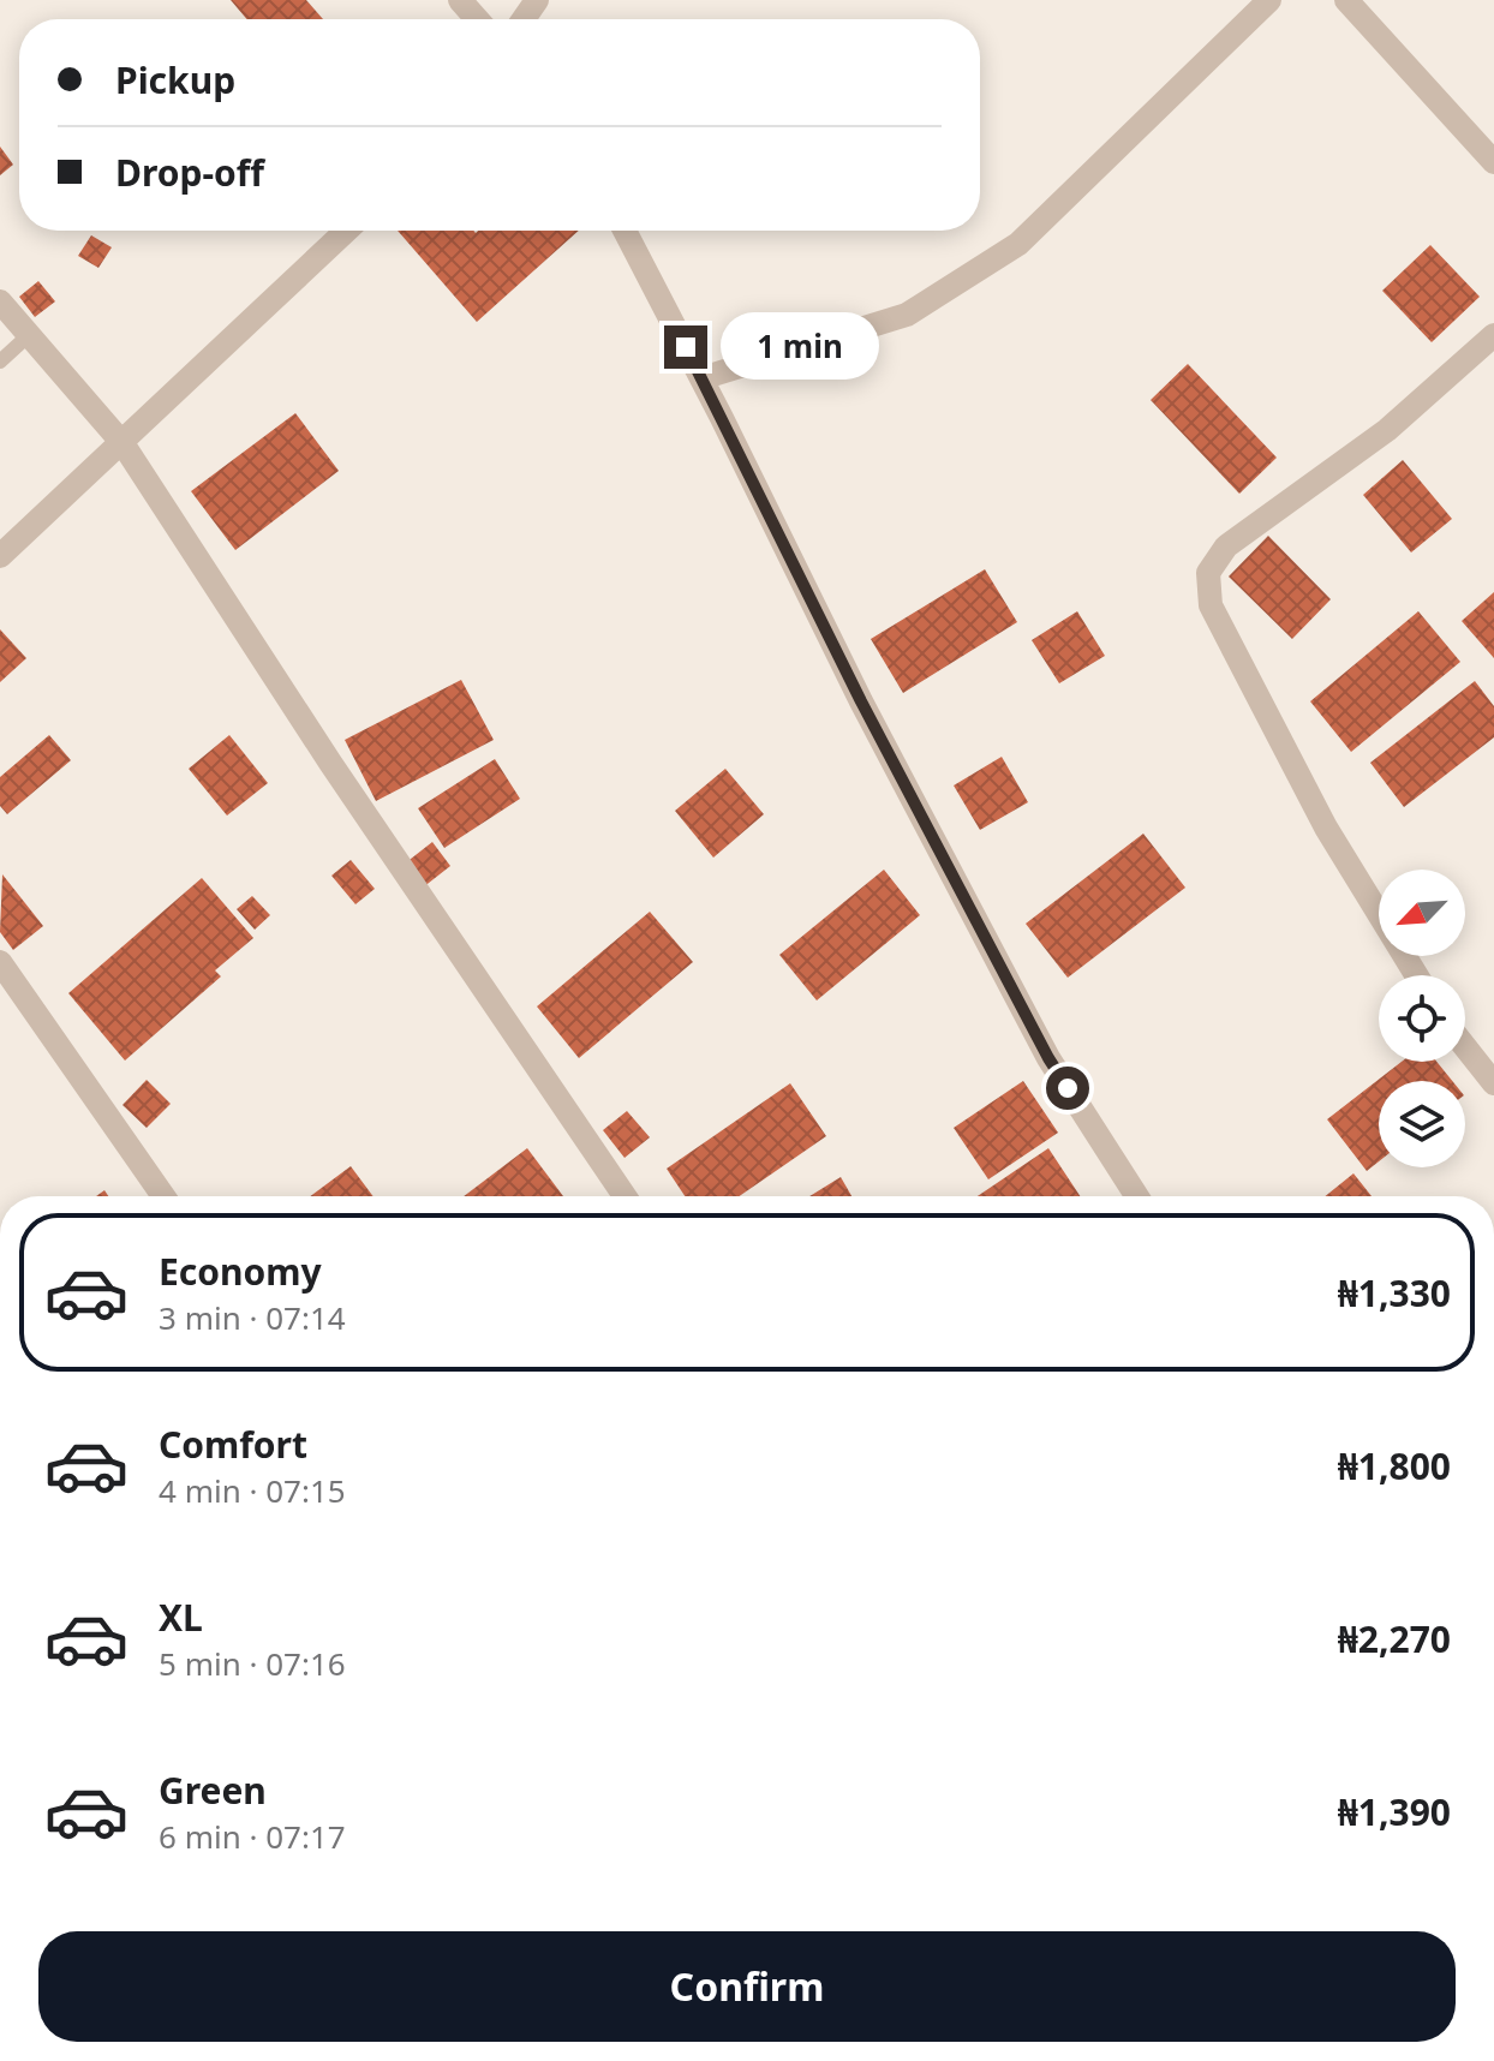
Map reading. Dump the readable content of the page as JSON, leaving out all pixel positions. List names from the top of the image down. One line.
{"north":"bottom left","page":{"banner":["Pickup","Drop-off"],"bubble":"1 min","list":[{"name":"Economy","note":"3 min · 07:14","value":"₦1,330"},{"name":"Comfort","note":"4 min · 07:15","value":"₦1,800"},{"name":"XL","note":"5 min · 07:16","value":"₦2,270"},{"name":"Green","note":"6 min · 07:17","value":"₦1,390"}],"buttons":"Confirm"}}
